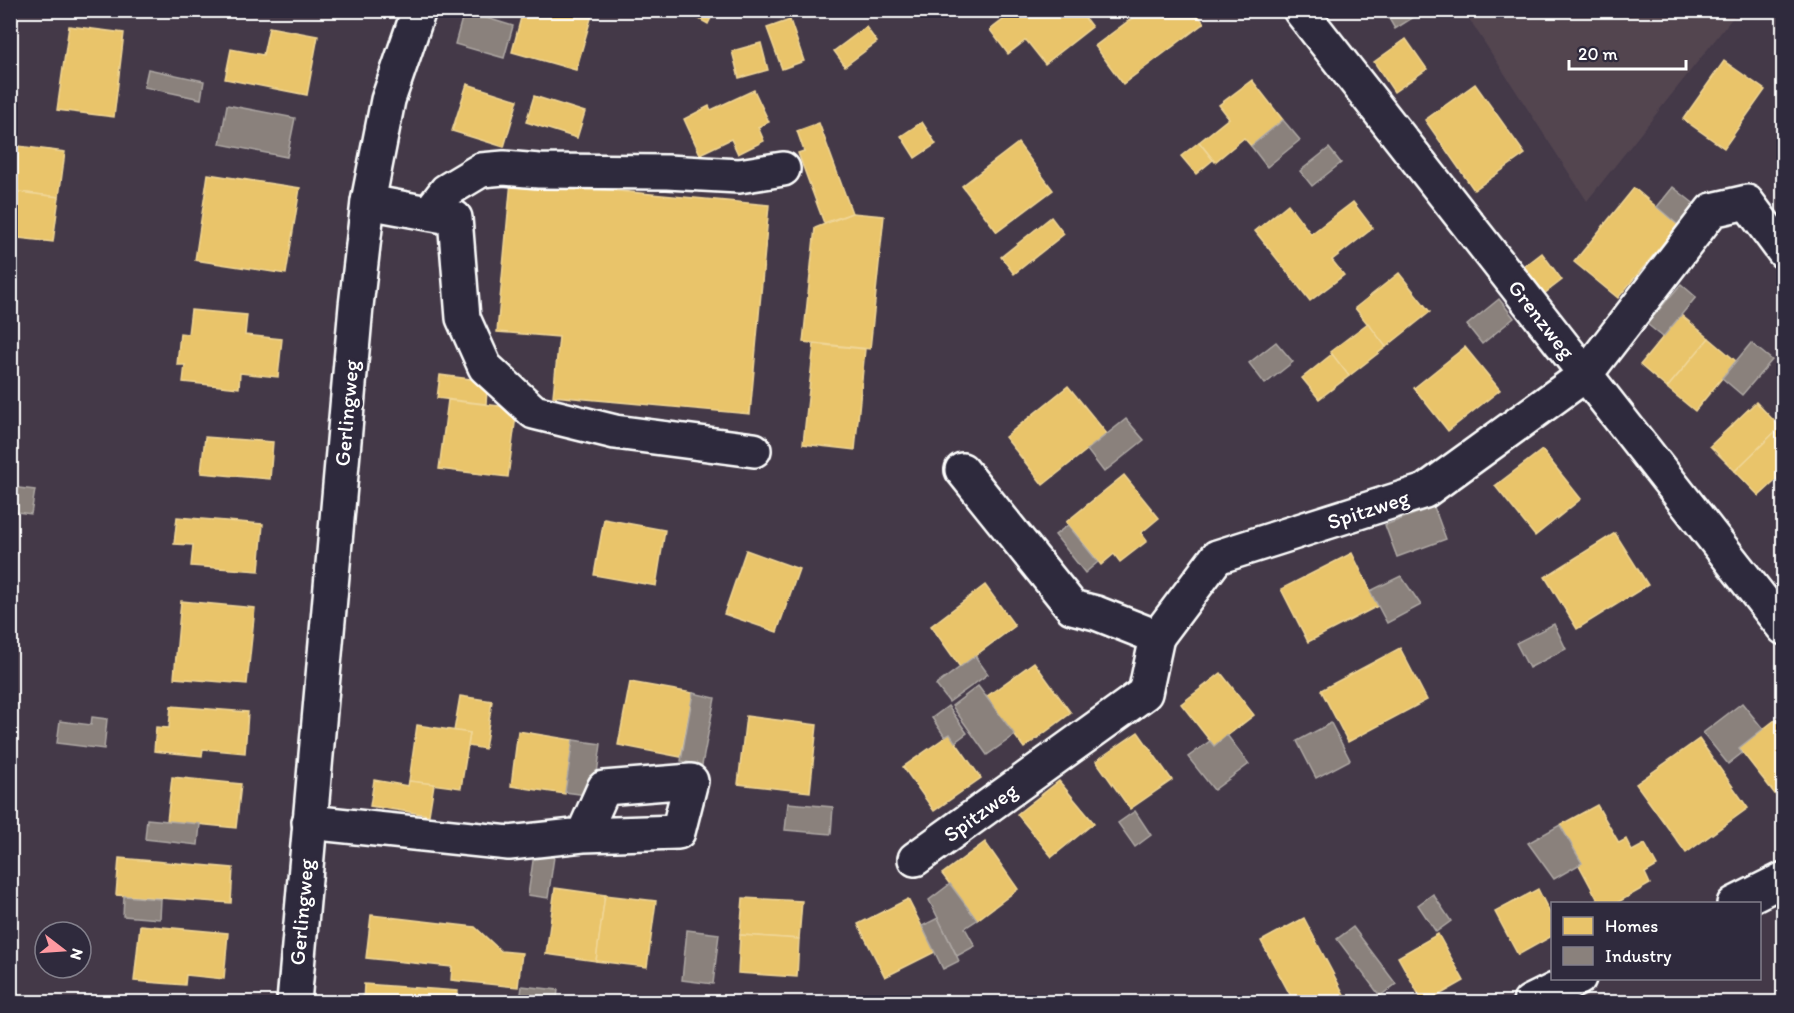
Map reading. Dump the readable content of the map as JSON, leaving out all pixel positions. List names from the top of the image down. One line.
{"streets":{"street":["Grenzweg","Gerlingweg","Spitzweg"]},"crossings":[["Grenzweg","Spitzweg"]],"legend":["Homes","Industry"],"scale_bar":"20 m","north":"right"}
